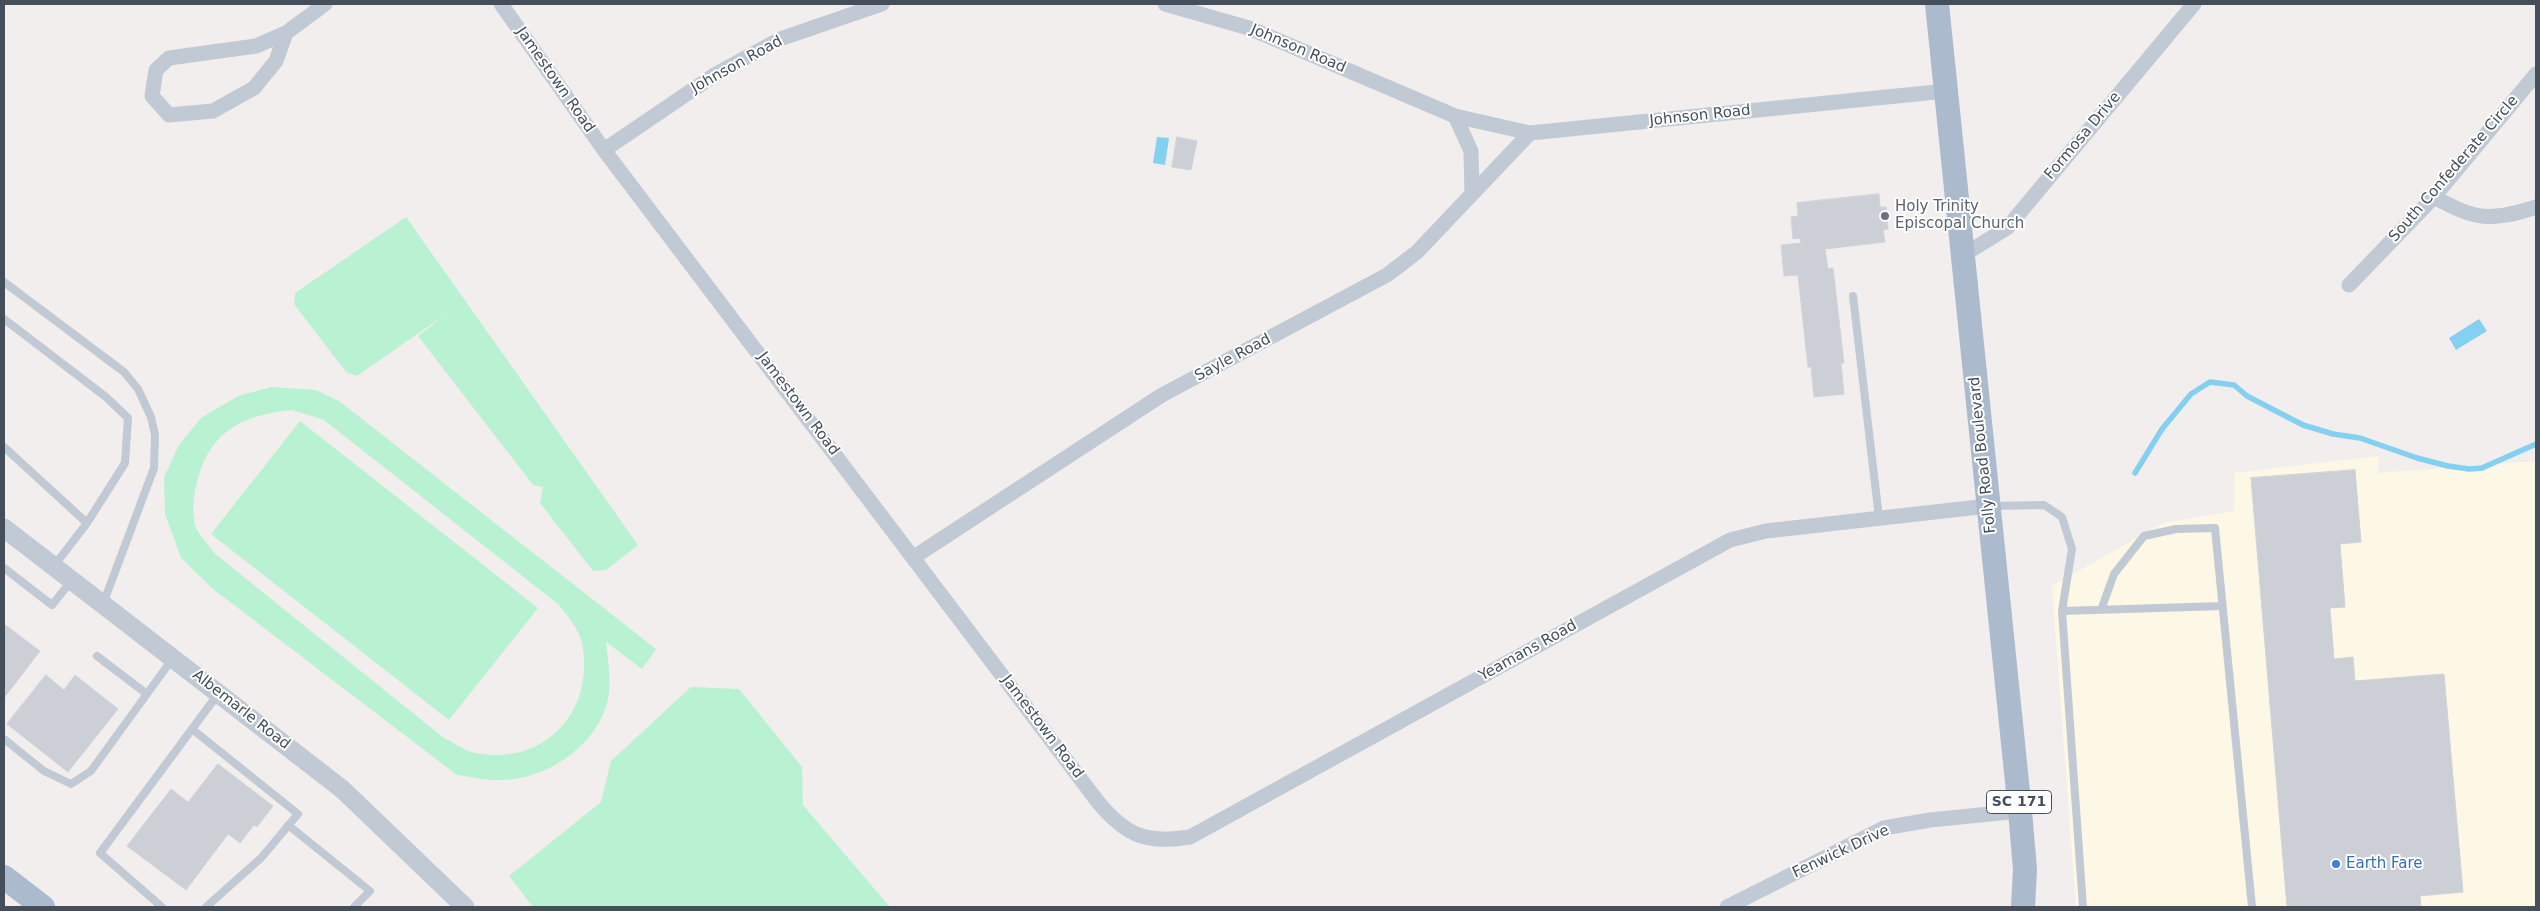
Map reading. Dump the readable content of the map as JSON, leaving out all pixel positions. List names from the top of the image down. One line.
{"streets":{"main road":["Folly Road Boulevard","SC 171"],"street":["Johnson Road","Jamestown Road","Formosa Drive","South Confederate Circle","Sayle Road","Yeamans Road","Albemarle Road","Fenwick Drive"]},"crossings":[["Johnson Road","Jamestown Road"],["Johnson Road","Sayle Road"],["Johnson Road","Folly Road Boulevard"],["Jamestown Road","Sayle Road"],["Jamestown Road","Yeamans Road"],["Formosa Drive","Folly Road Boulevard"],["Folly Road Boulevard","Yeamans Road"],["Folly Road Boulevard","Fenwick Drive"]],"places":["Holy Trinity Episcopal Church","Earth Fare"]}
